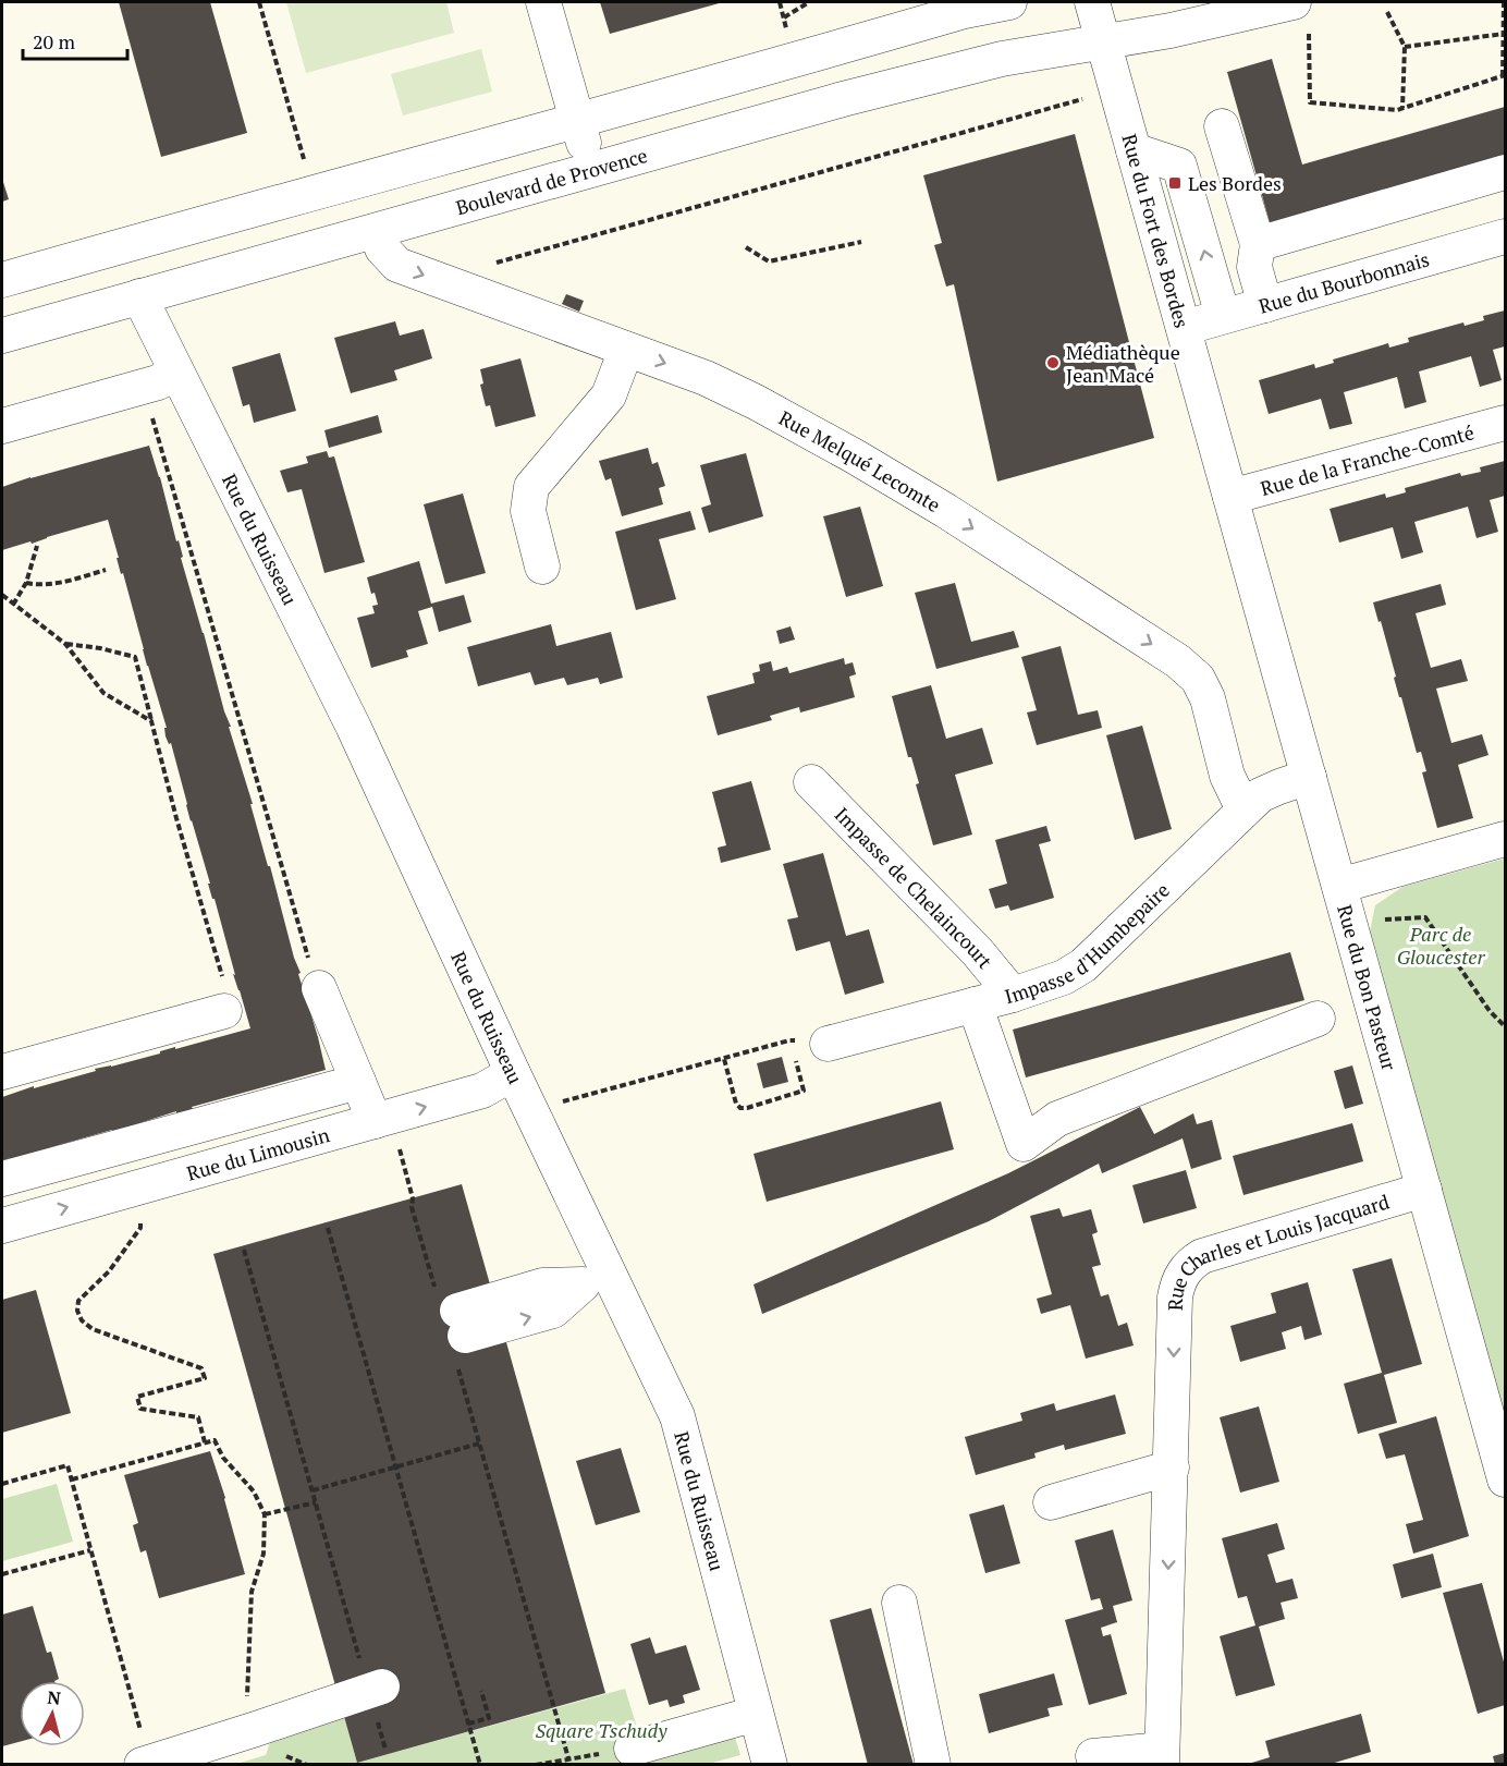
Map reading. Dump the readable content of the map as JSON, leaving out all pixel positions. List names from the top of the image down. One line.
{"streets":{"street":["Boulevard de Provence","Rue du Fort des Bordes","Rue du Bourbonnais","Rue de la Franche-Comté","Rue Melqué Lecomte","Rue du Ruisseau","Impasse de Chelaincourt","Impasse d'Humbepaire","Rue du Bon Pasteur","Rue du Limousin","Rue Charles et Louis Jacquard"]},"crossings":[["Boulevard de Provence","Rue du Fort des Bordes"],["Boulevard de Provence","Rue Melqué Lecomte"],["Boulevard de Provence","Rue du Ruisseau"],["Rue du Fort des Bordes","Rue du Bourbonnais"],["Rue du Fort des Bordes","Rue de la Franche-Comté"],["Rue du Fort des Bordes","Rue du Bon Pasteur"],["Rue de la Franche-Comté","Rue du Bon Pasteur"],["Rue Melqué Lecomte","Impasse d'Humbepaire"],["Rue du Ruisseau","Rue du Limousin"],["Impasse de Chelaincourt","Impasse d'Humbepaire"],["Impasse d'Humbepaire","Rue du Bon Pasteur"],["Rue du Bon Pasteur","Rue Charles et Louis Jacquard"]],"one_way":["Rue Melqué Lecomte","Rue Charles et Louis Jacquard"],"parks":["Parc de Gloucester","Square Tschudy"],"places":{"transit":["Les Bordes"],"other":["Médiathèque Jean Macé"]},"scale_bar":"20 m","north":"top"}
